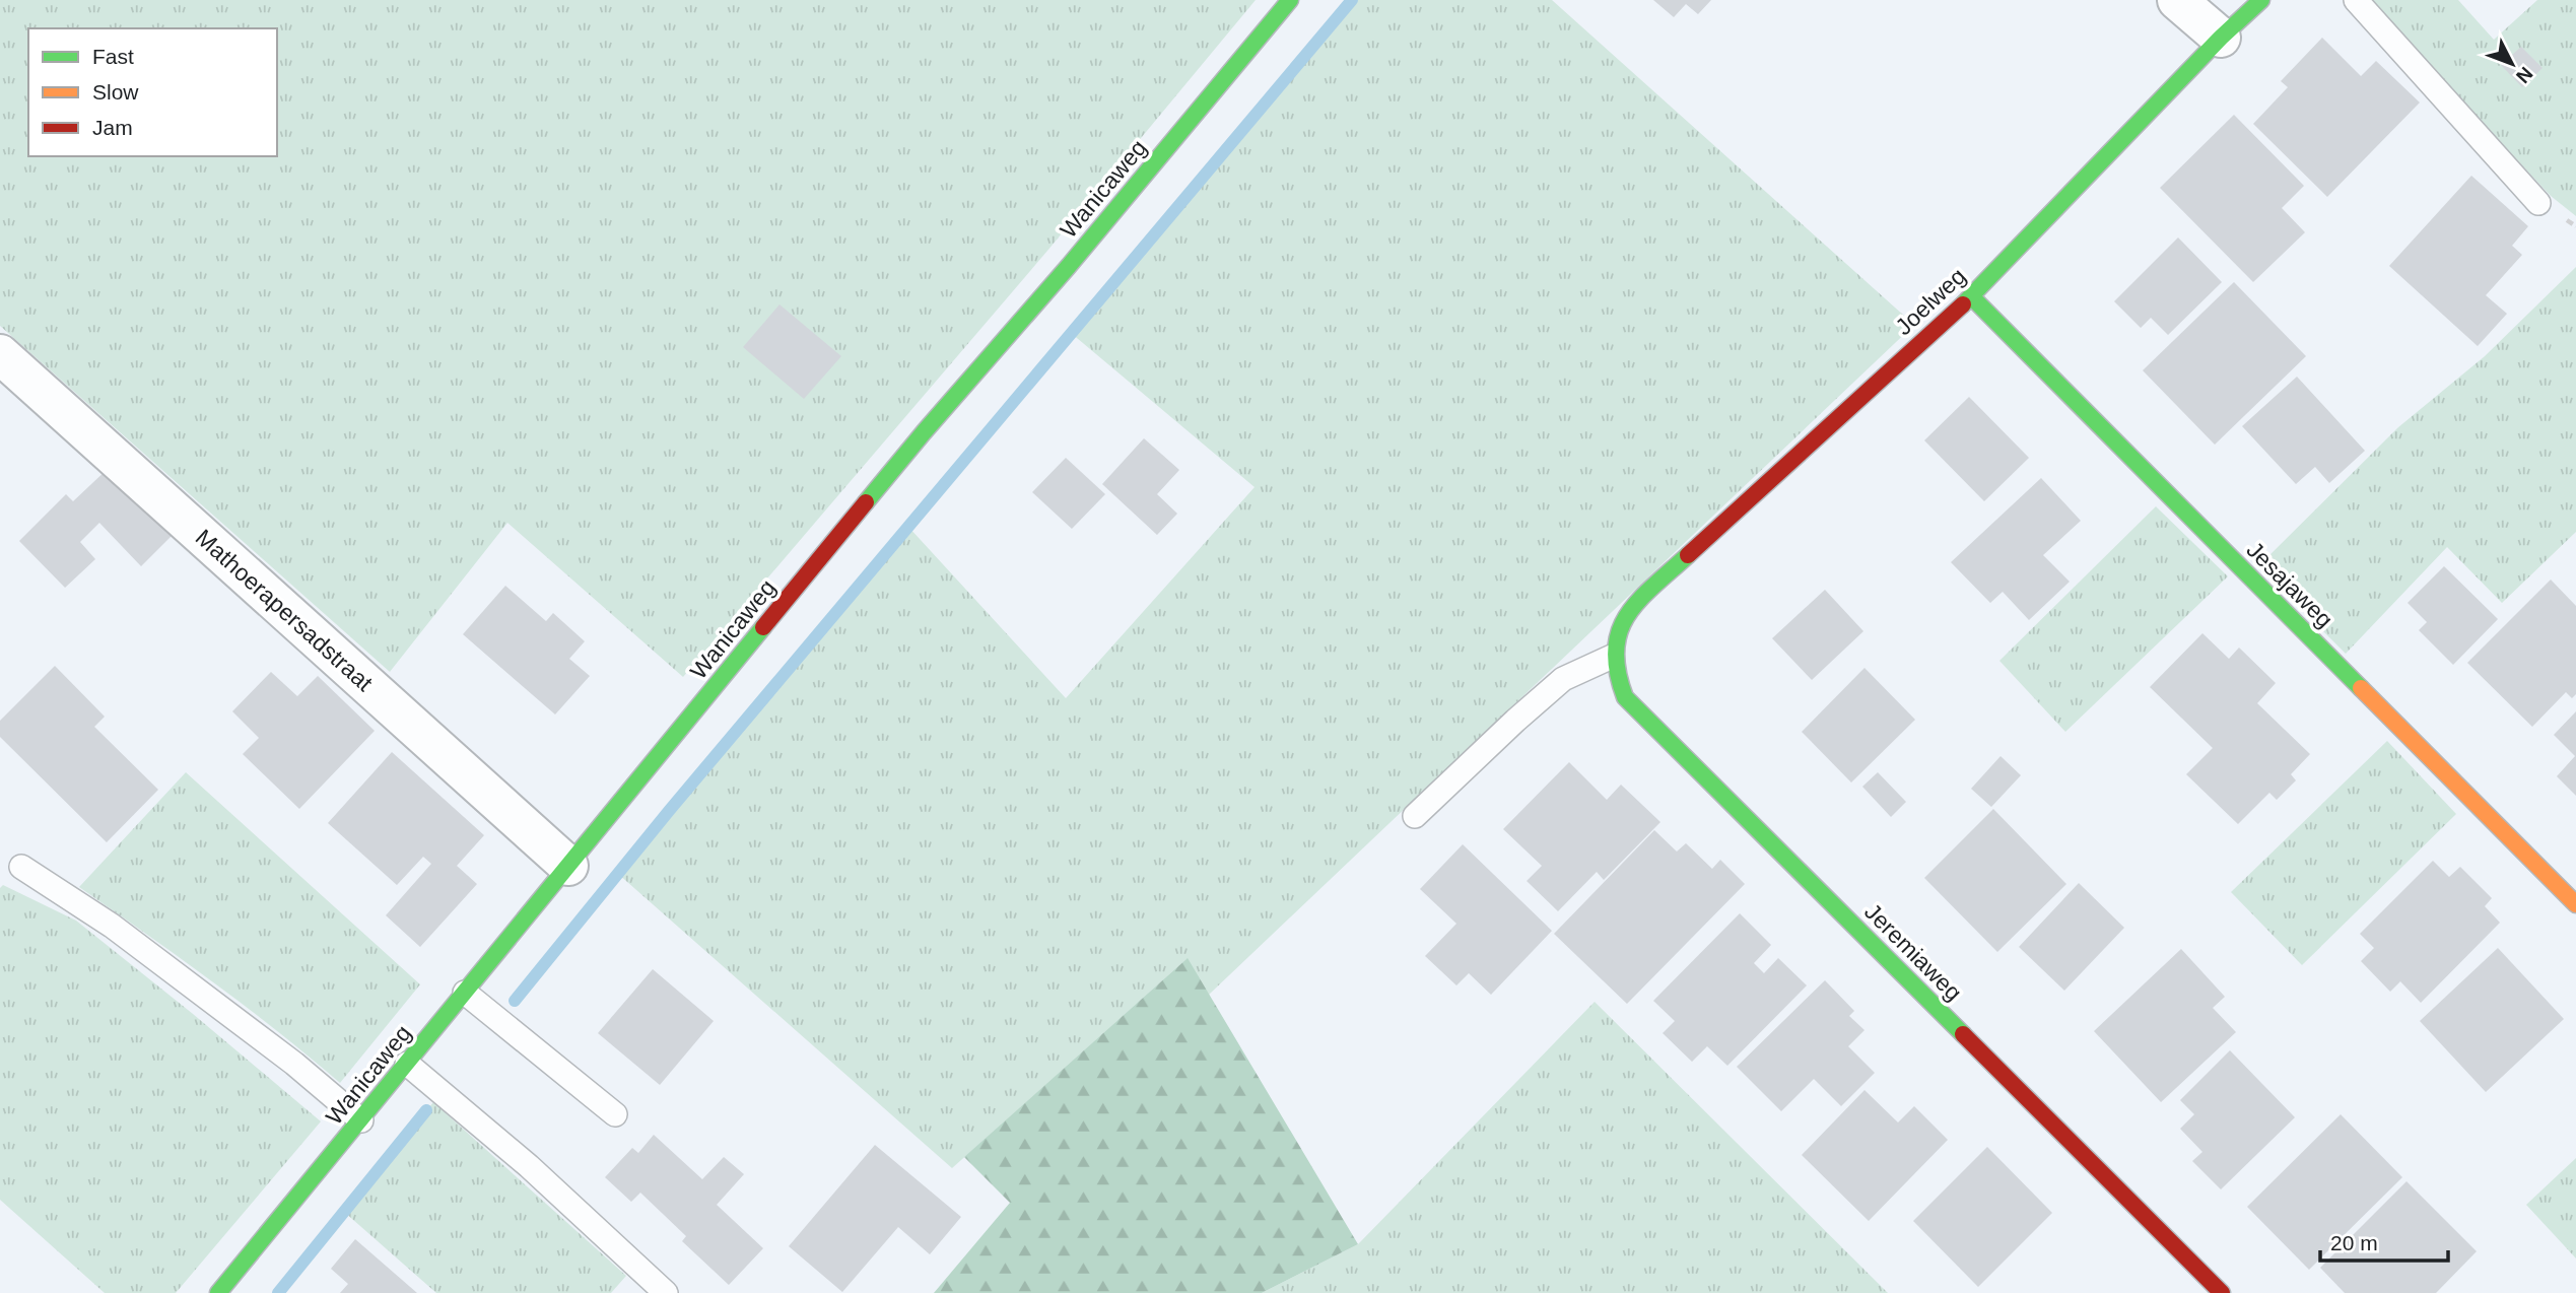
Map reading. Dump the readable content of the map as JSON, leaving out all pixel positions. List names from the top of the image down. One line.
{"streets":{"street":["Wanicaweg","Joelweg","Jesajaweg","Mathoerapersadstraat","Jeremiaweg"]},"crossings":[["Wanicaweg","Mathoerapersadstraat"],["Joelweg","Jesajaweg"],["Joelweg","Jeremiaweg"]],"legend":["Fast","Slow","Jam"],"scale_bar":"20 m","north":"bottom right"}
